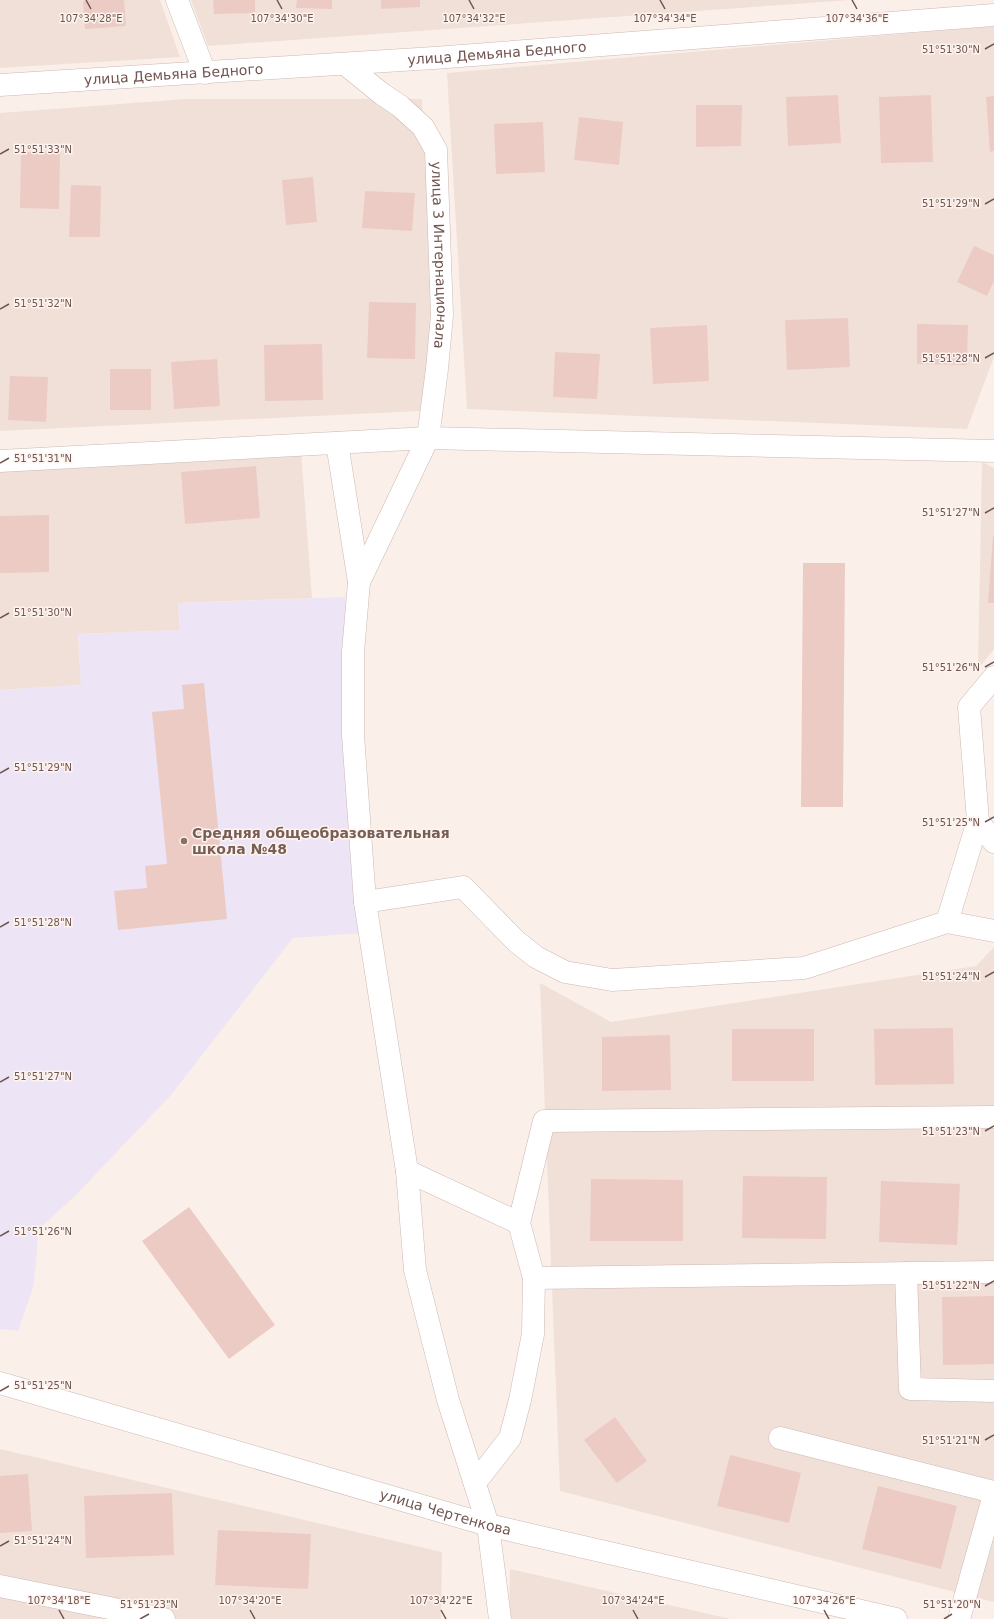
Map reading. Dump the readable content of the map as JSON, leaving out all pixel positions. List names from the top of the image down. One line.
{"streets":{"street":["улица Демьяна Бедного","улица 3 Интернационала","улица Чертенкова"]},"crossings":[["улица Демьяна Бедного","улица 3 Интернационала"]],"places":["Средняя общеобразовательная школа №48"],"coordinates":["107°34'28\"E","107°34'30\"E","107°34'34\"E","107°34'32\"E","107°34'36\"E","51°51'30\"N","51°51'33\"N","51°51'29\"N","51°51'32\"N","51°51'28\"N","51°51'31\"N","51°51'27\"N","51°51'26\"N","51°51'25\"N","51°51'24\"N","51°51'23\"N","51°51'22\"N","51°51'21\"N","107°34'18\"E","107°34'20\"E","107°34'22\"E","107°34'24\"E","107°34'26\"E","51°51'20\"N"]}
